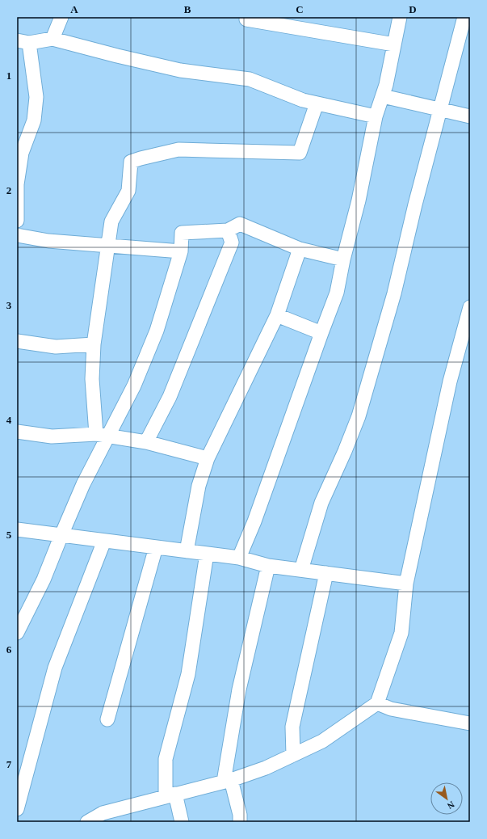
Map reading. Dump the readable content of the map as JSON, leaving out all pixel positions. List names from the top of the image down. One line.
{"north":"bottom right","grid":{"columns":["A","B","C","D"],"rows":["1","2","3","4","5","6","7"]}}
